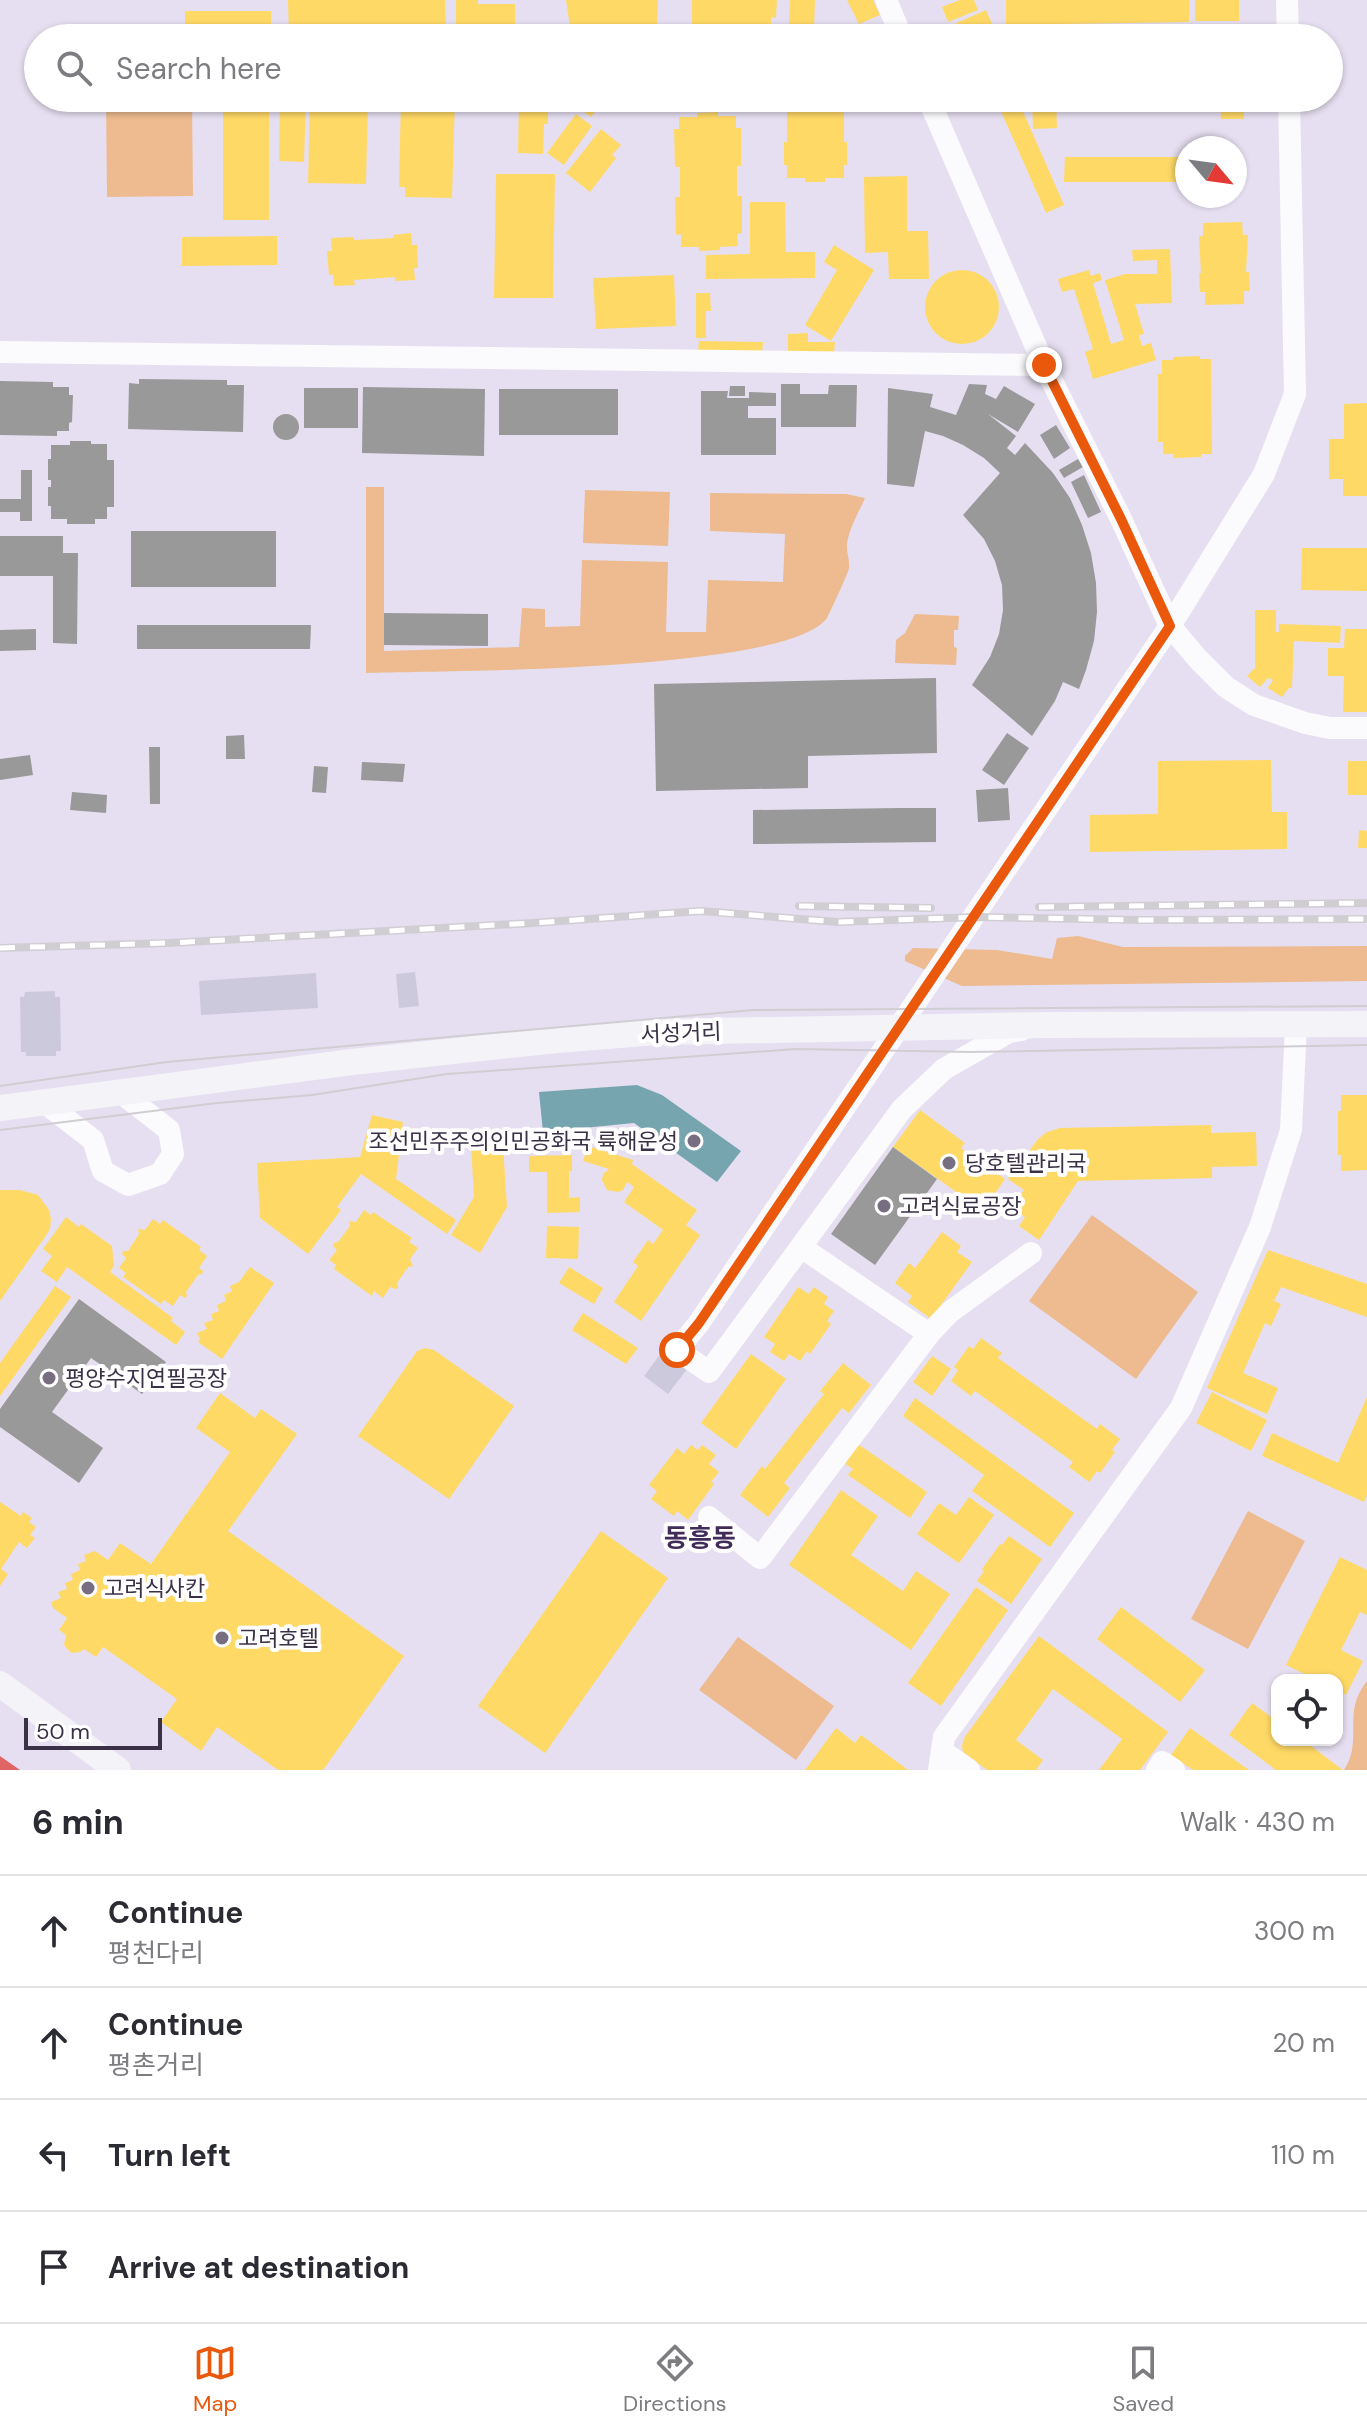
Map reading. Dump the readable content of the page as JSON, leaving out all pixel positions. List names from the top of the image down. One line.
{"streets":{"main road":["서성거리"]},"districts":["동흥동"],"places":["조선민주주의인민공화국 륙해운성","당호텔관리국","고려식료공장","평양수지연필공장","고려식사칸","고려호텔"],"scale_bar":"50 m","north":"bottom right","page":{"search":"Search here","scale":"50 m","heading":["6 min","Walk · 430 m"],"list":[["Continue","평천다리","300 m"],["Continue","평촌거리","20 m"],["Turn left","110 m"],"Arrive at destination"],"nav":["Map","Directions","Saved"]}}
